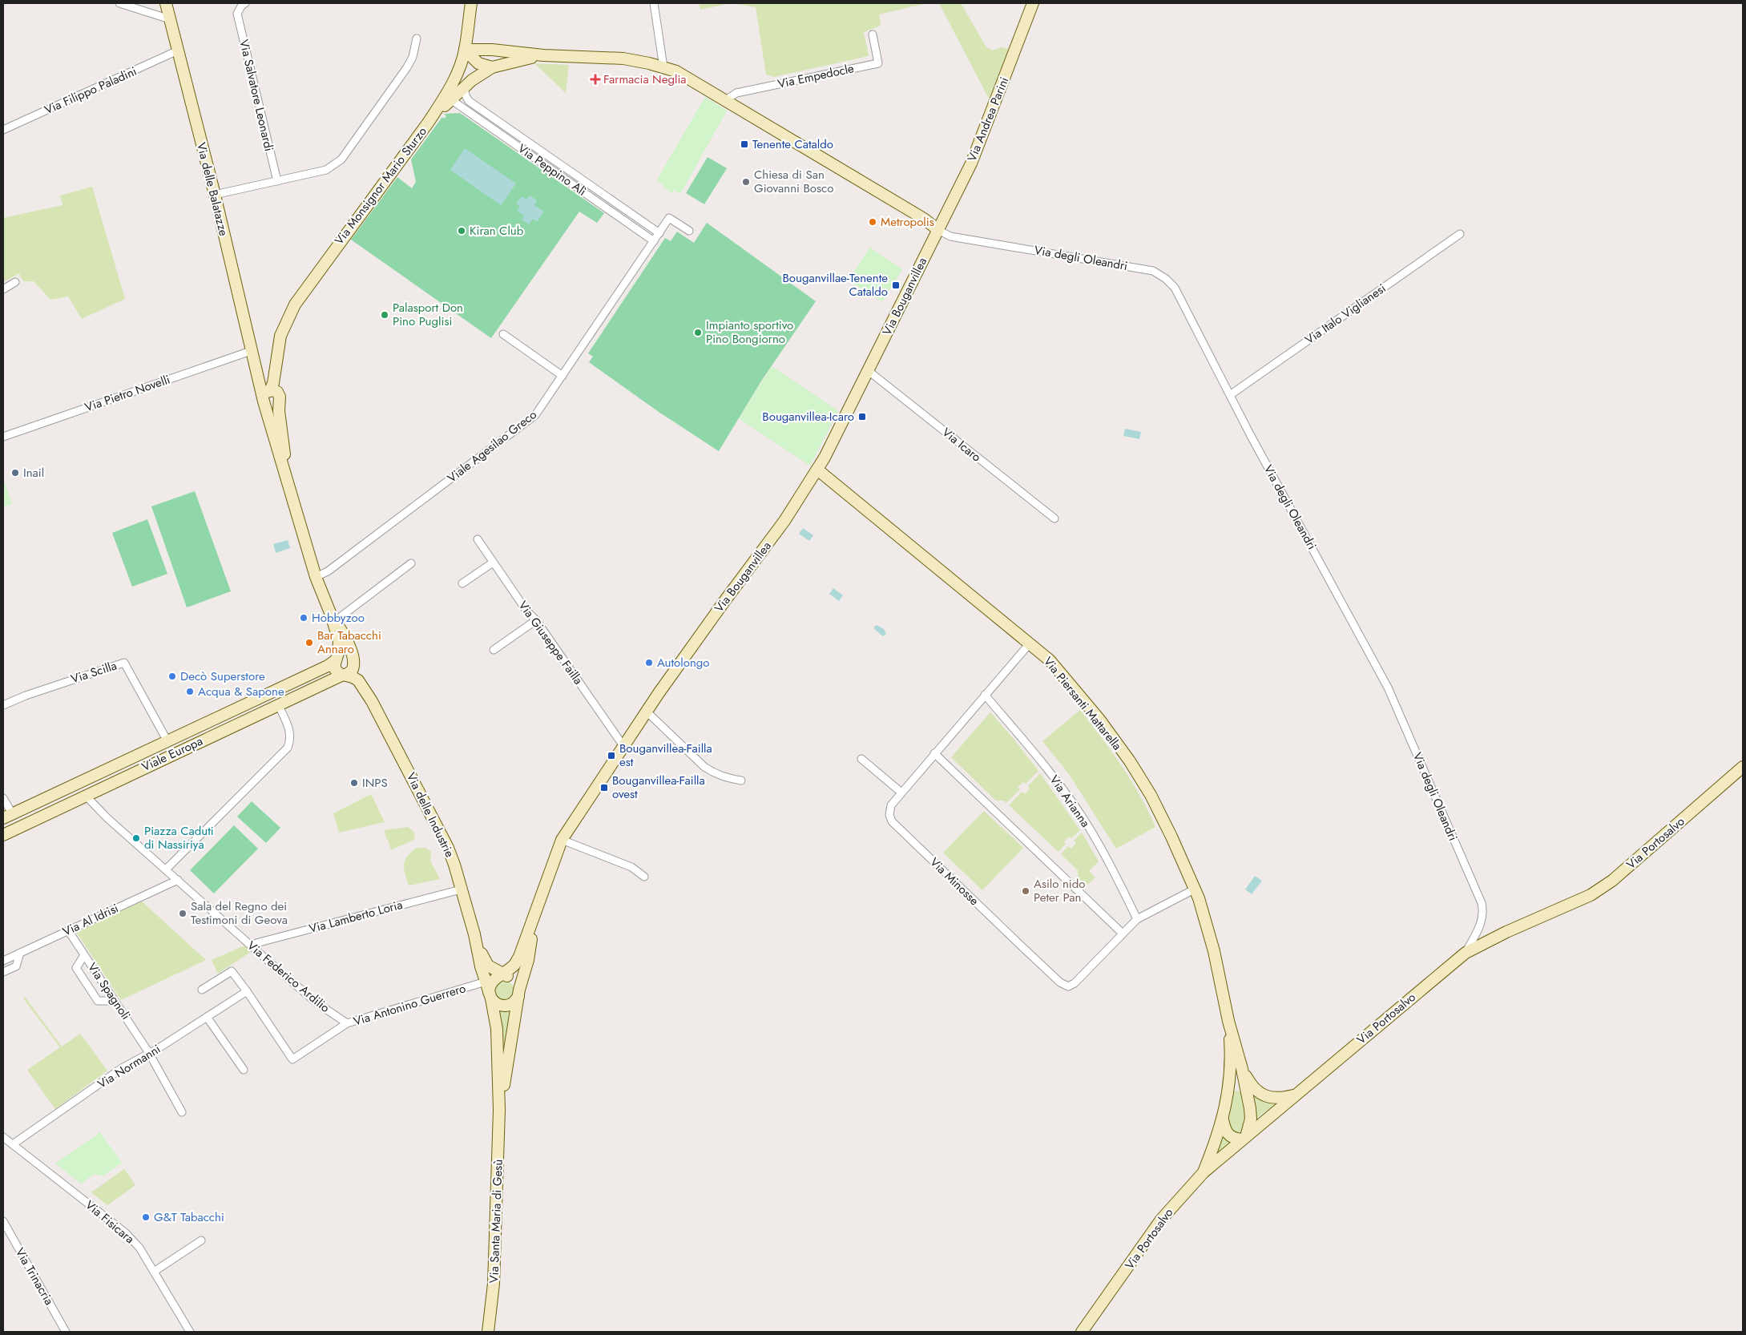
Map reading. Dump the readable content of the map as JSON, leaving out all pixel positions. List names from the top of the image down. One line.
{"streets":{"street":["Via Empedocle","Via Filippo Paladini","Via Salvatore Leonardi","Via Andrea Parini","Via Peppino Alì","Via Monsignor Mario Sturzo","Via delle Balatazze","Via degli Oleandri","Via Bouganvillea","Via Italo Viglianesi","Via Pietro Novelli","Via Icaro","Viale Agesilao Greco","Via Giuseppe Failla","Via Scilla","Via Piersanti Mattarella","Viale Europa","Via Arianna","Via delle Industrie","Via Portosalvo","Via Minosse","Via Lamberto Loria","Via Al Idrisi","Via Federico Ardilio","Via Spagnoli","Via Antonino Guerrero","Via Normanni","Via Santa Maria di Gesù","Via Fisicara","Via Trinacria"]},"crossings":[["Via Filippo Paladini","Via delle Balatazze"],["Via Andrea Parini","Via degli Oleandri"],["Via Andrea Parini","Via Bouganvillea"],["Via Peppino Alì","Via Monsignor Mario Sturzo"],["Via Peppino Alì","Viale Agesilao Greco"],["Via Monsignor Mario Sturzo","Via delle Balatazze"],["Via delle Balatazze","Via Pietro Novelli"],["Via delle Balatazze","Viale Agesilao Greco"],["Via degli Oleandri","Via Bouganvillea"],["Via degli Oleandri","Via Italo Viglianesi"],["Via degli Oleandri","Via Portosalvo"],["Via Bouganvillea","Via Icaro"],["Via Bouganvillea","Via Giuseppe Failla"],["Via Bouganvillea","Via Piersanti Mattarella"],["Via Scilla","Viale Europa"],["Via Piersanti Mattarella","Via Minosse"],["Viale Europa","Via Federico Ardilio"],["Via Arianna","Via Minosse"],["Via delle Industrie","Via Lamberto Loria"],["Via Lamberto Loria","Via Federico Ardilio"],["Via Al Idrisi","Via Federico Ardilio"],["Via Al Idrisi","Via Spagnoli"],["Via Federico Ardilio","Via Antonino Guerrero"],["Via Spagnoli","Via Normanni"],["Via Antonino Guerrero","Via Normanni"],["Via Normanni","Via Fisicara"]],"places":{"health":["Farmacia Neglia"],"transit":["Tenente Cataldo","Bouganvillae-Tenente Cataldo","Bouganvillea-Icaro","Bouganvillea-Failla est","Bouganvillea-Failla ovest"],"other":["Chiesa di San Giovanni Bosco","Metropolis","Kiran Club","Palasport Don Pino Puglisi","Impianto sportivo Pino Bongiorno","Inail","Hobbyzoo","Bar Tabacchi Annaro","Autolongo","Decò Superstore","Acqua & Sapone","INPS","Piazza Caduti di Nassiriya","Asilo nido Peter Pan","Sala del Regno dei Testimoni di Geova","G&T Tabacchi"]}}
